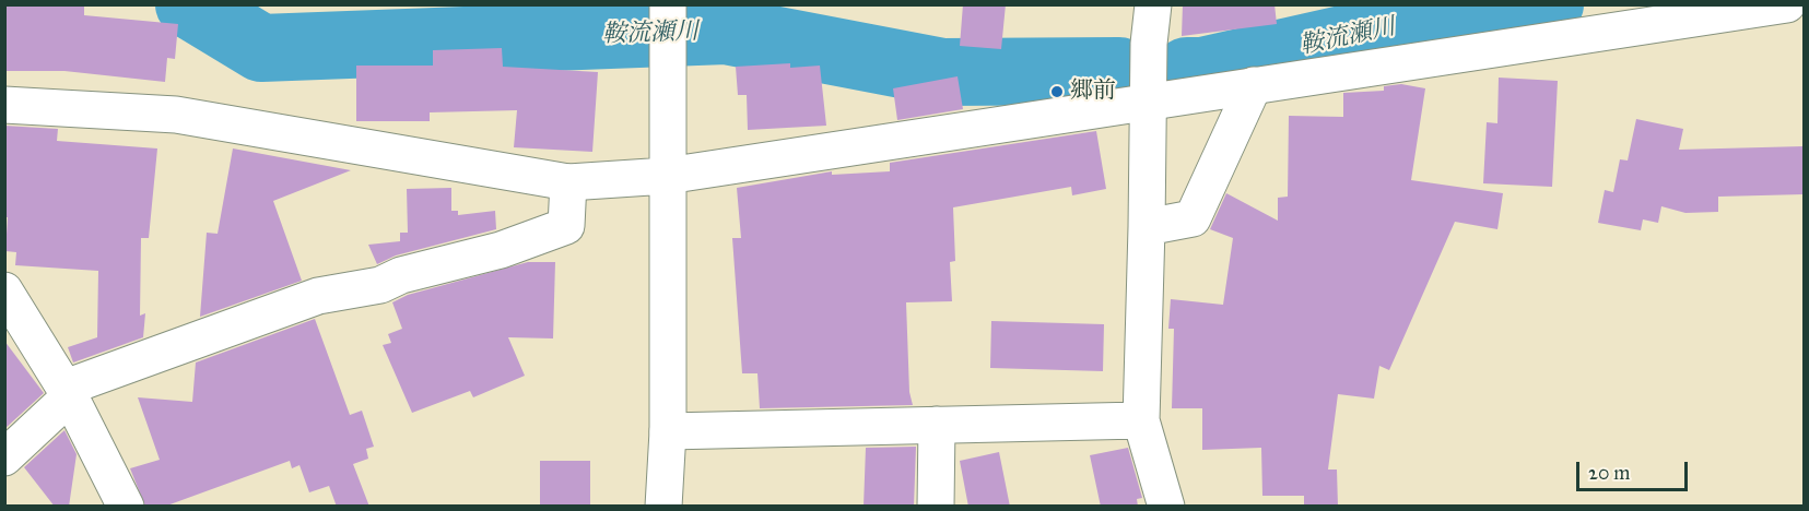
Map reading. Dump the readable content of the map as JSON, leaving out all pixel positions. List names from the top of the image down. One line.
{"water":["鞍流瀬川"],"places":["郷前"],"scale_bar":"20 m"}
